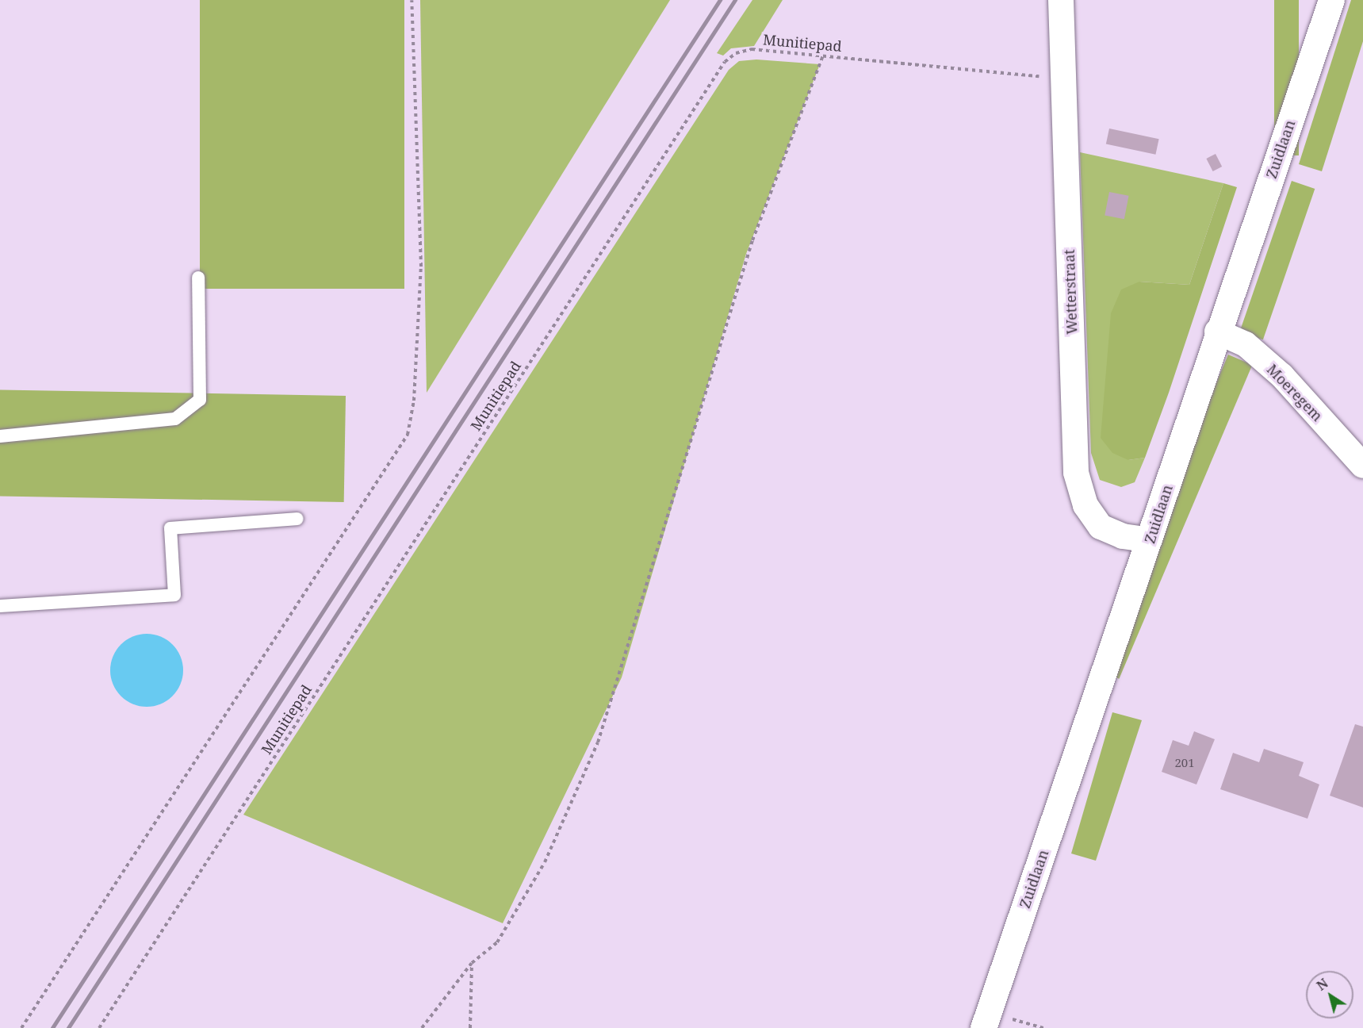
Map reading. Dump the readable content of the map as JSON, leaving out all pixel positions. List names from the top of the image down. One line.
{"streets":{"main road":["Zuidlaan"],"street":["Wetterstraat","Moeregem"],"path":["Munitiepad"]},"crossings":[["Munitiepad","Wetterstraat"],["Zuidlaan","Wetterstraat"],["Zuidlaan","Moeregem"]],"house_numbers":["201"],"north":"top left"}
